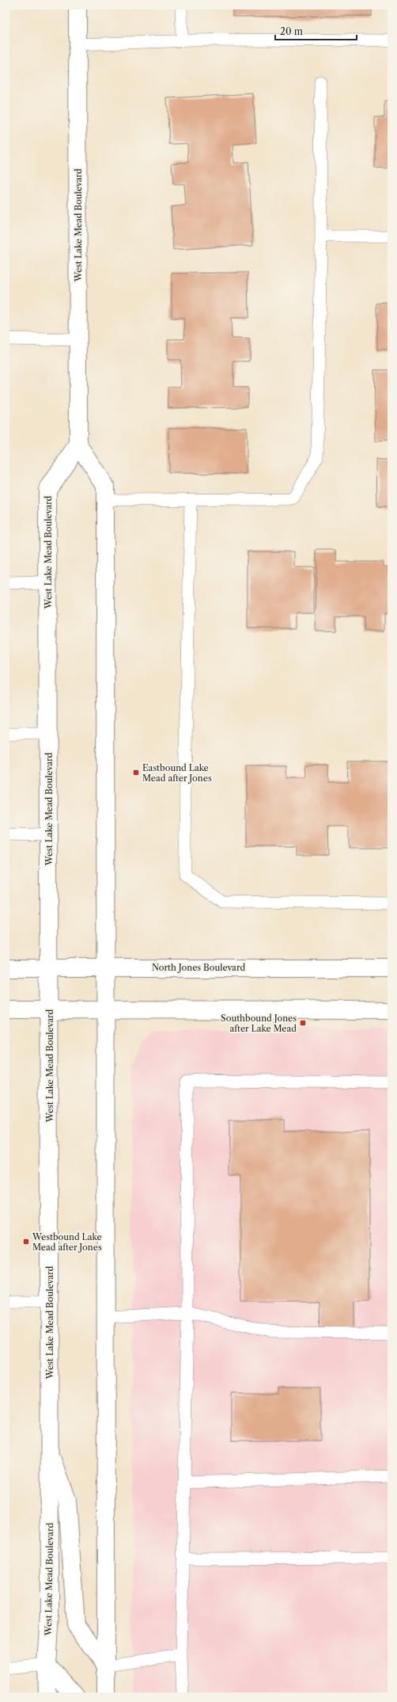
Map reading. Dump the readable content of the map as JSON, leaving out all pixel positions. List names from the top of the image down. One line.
{"streets":{"main road":["West Lake Mead Boulevard","North Jones Boulevard"]},"crossings":[["West Lake Mead Boulevard","North Jones Boulevard"]],"places":{"transit":["Eastbound Lake Mead after Jones","Southbound Jones after Lake Mead","Westbound Lake Mead after Jones"]},"scale_bar":"20 m"}
